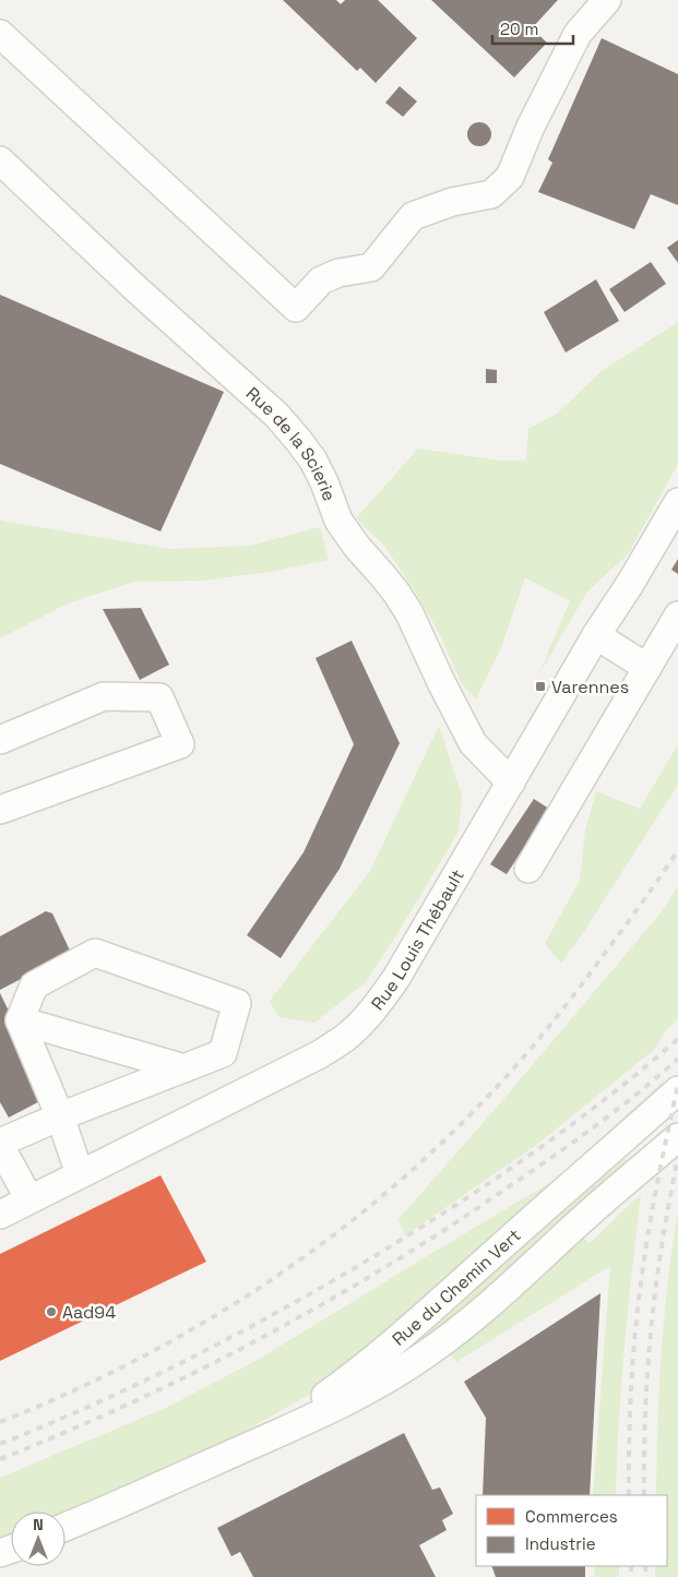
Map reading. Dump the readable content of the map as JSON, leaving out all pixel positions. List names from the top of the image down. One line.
{"streets":{"street":["Rue de la Scierie","Rue Louis Thébault","Rue du Chemin Vert"]},"crossings":[["Rue de la Scierie","Rue Louis Thébault"]],"places":{"transit":["Varennes"],"other":["Aad94"]},"legend":["Commerces","Industrie"],"scale_bar":"20 m","north":"top"}
